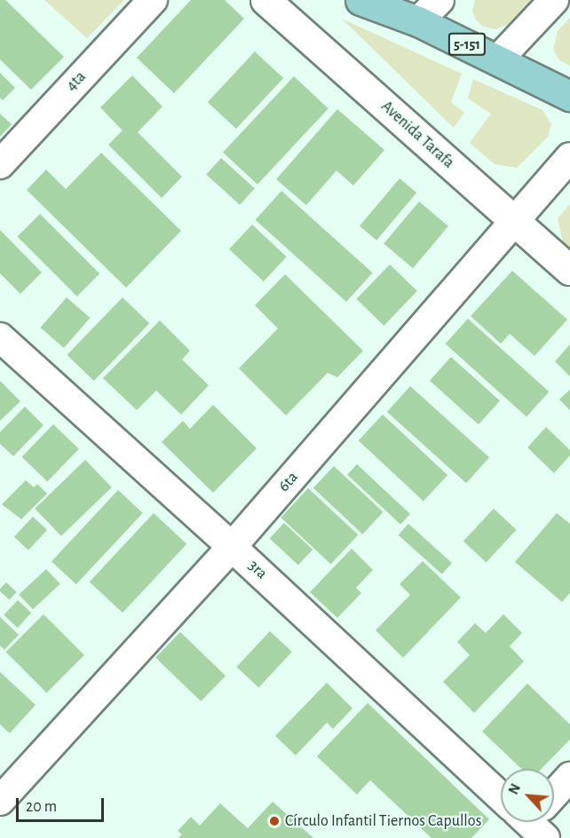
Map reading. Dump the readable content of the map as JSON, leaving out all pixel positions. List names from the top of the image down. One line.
{"streets":{"main road":["5-151"],"street":["4ta","Avenida Tarafa","6ta","3ra"]},"crossings":[["Avenida Tarafa","6ta"],["6ta","3ra"]],"places":["Círculo Infantil Tiernos Capullos"],"scale_bar":"20 m","north":"top left"}
